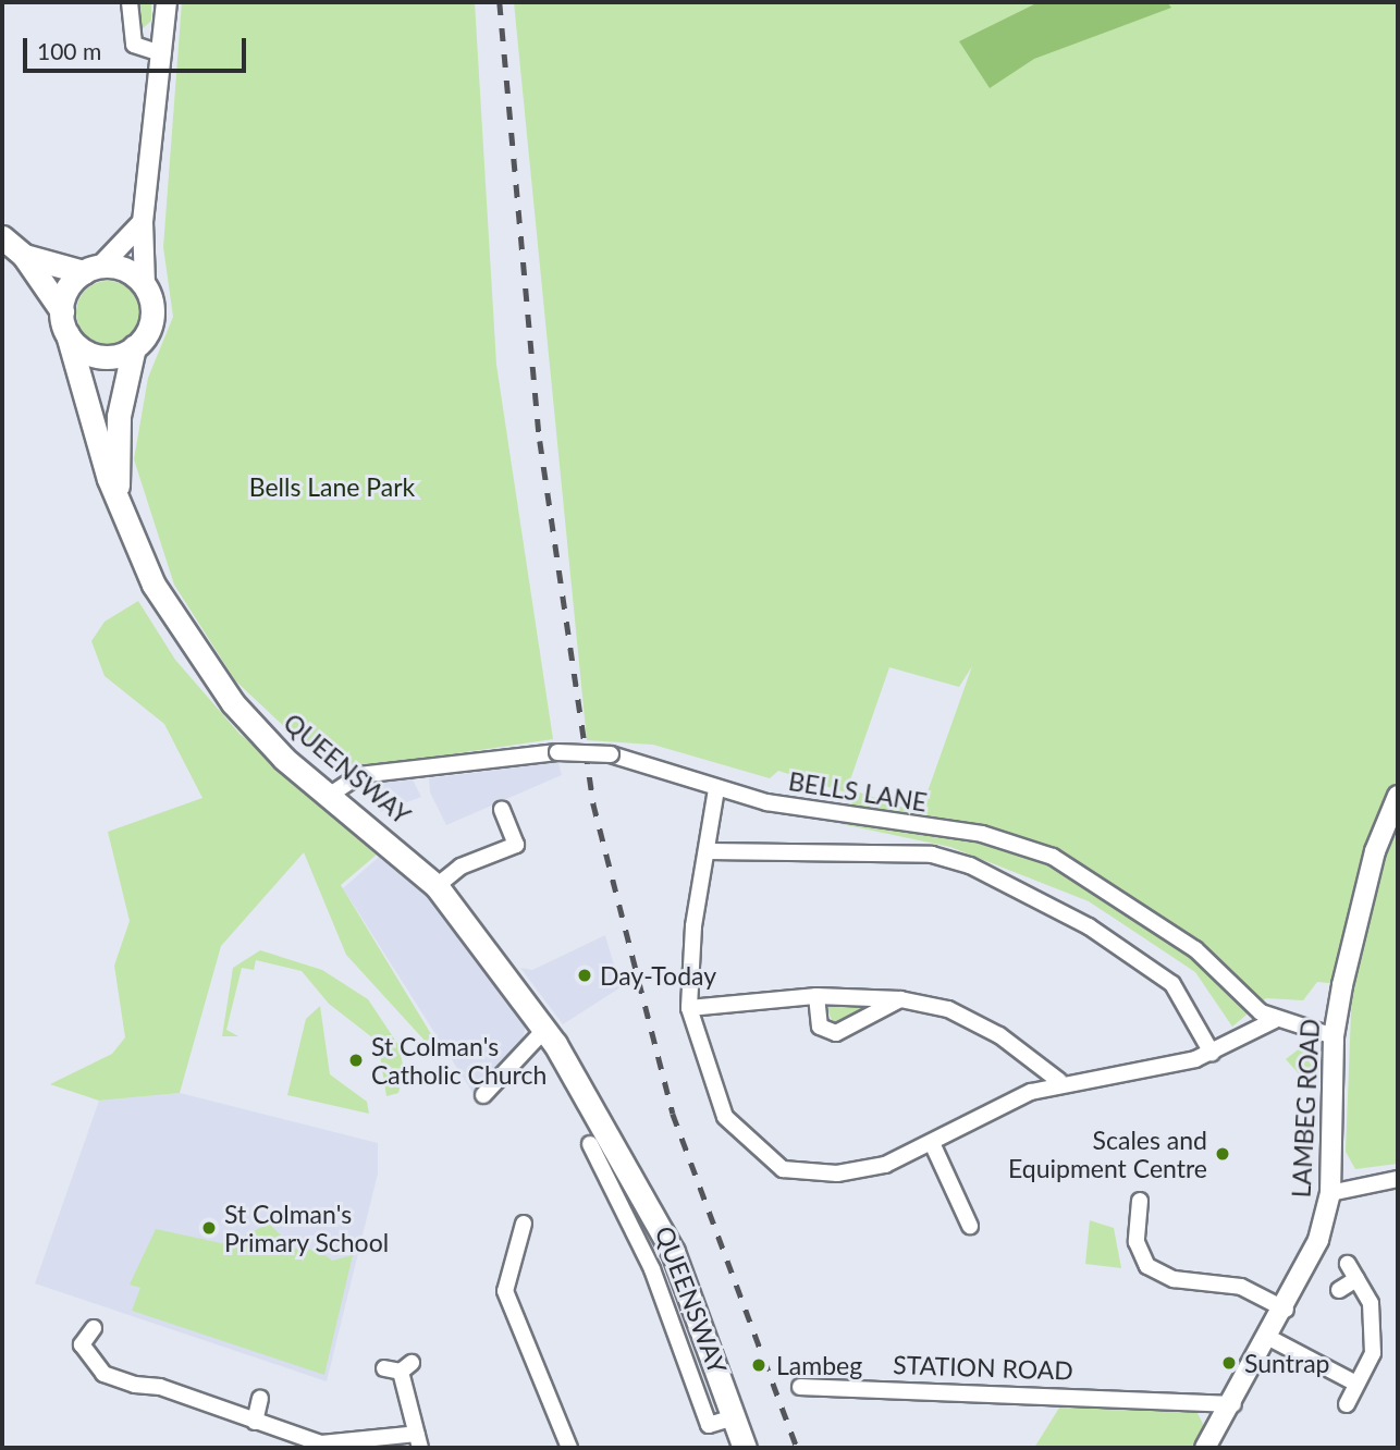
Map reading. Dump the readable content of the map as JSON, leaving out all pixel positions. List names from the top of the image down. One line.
{"streets":{"highway":["QUEENSWAY"],"main road":["LAMBEG ROAD"],"street":["BELLS LANE","STATION ROAD"]},"crossings":[["QUEENSWAY","BELLS LANE"],["BELLS LANE","LAMBEG ROAD"],["LAMBEG ROAD","STATION ROAD"]],"parks":["Bells Lane Park"],"places":["Day-Today","St Colman's Catholic Church","Scales and Equipment Centre","St Colman's Primary School","Suntrap","Lambeg"],"scale_bar":"100 m"}
